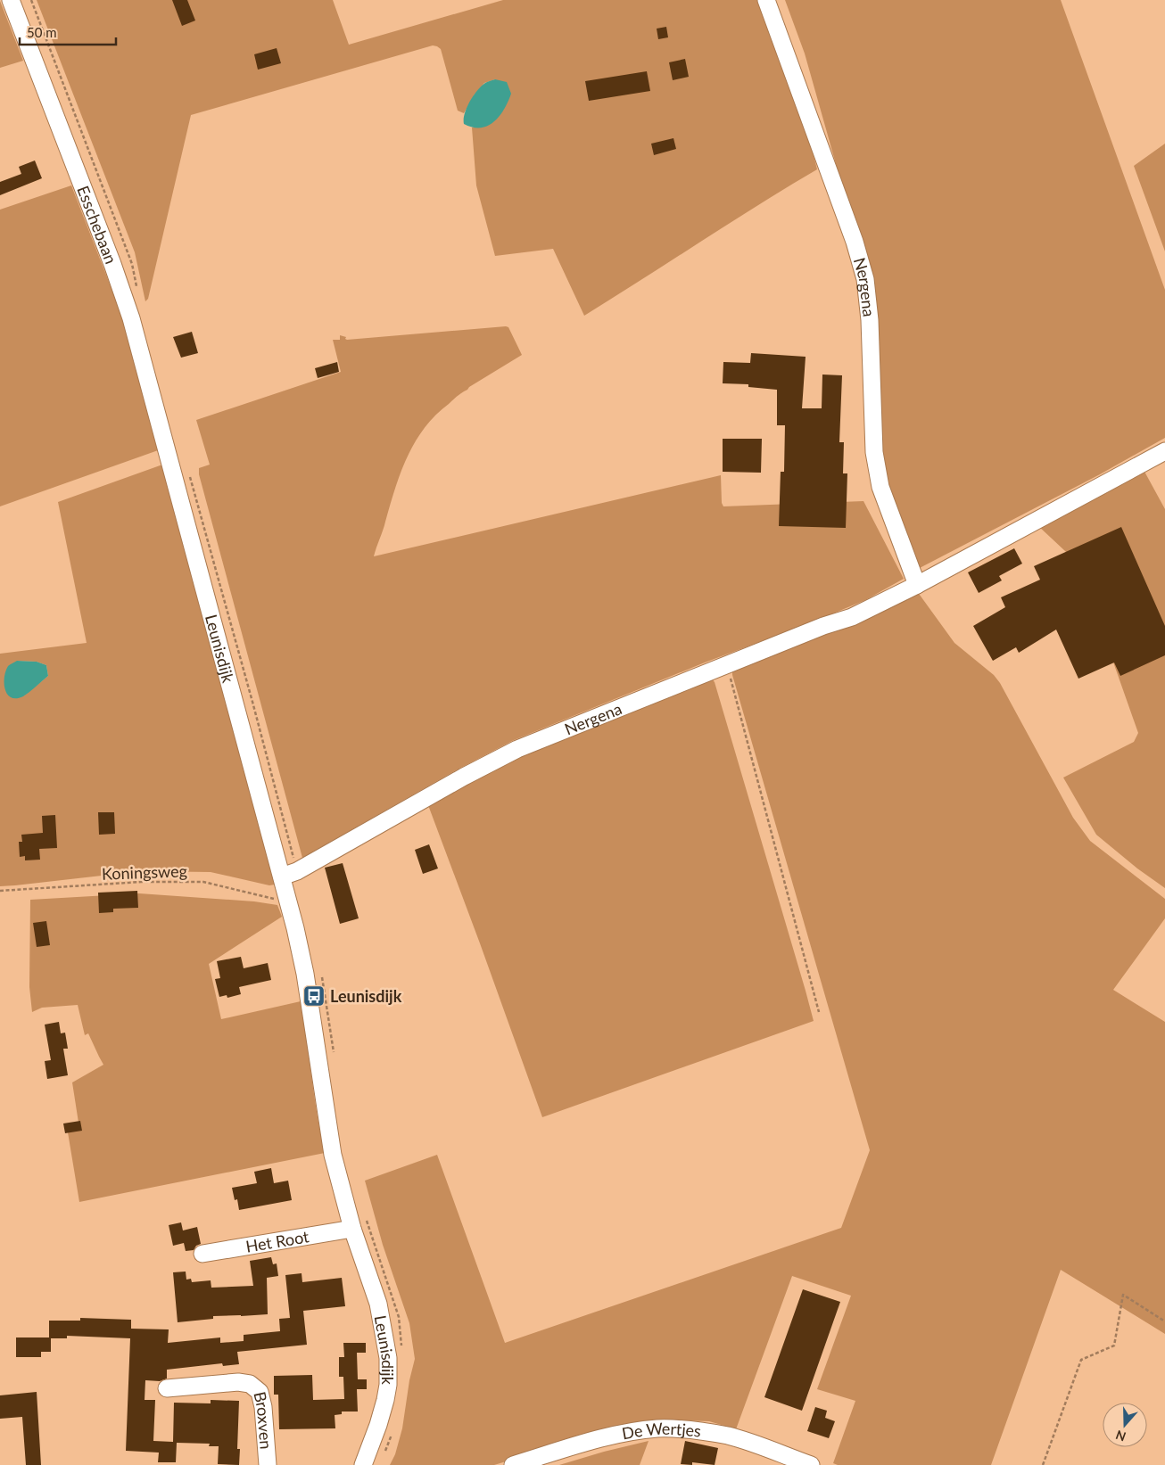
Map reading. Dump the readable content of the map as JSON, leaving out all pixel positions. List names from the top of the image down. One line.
{"streets":{"street":["Esschebaan","Nergena","Leunisdijk","Het Root","Broxven","De Wertjes"],"path":["Koningsweg"]},"crossings":[["Esschebaan","Leunisdijk"],["Nergena","Leunisdijk"],["Leunisdijk","Koningsweg"],["Leunisdijk","Het Root"]],"places":{"bus stop":["Leunisdijk"]},"scale_bar":"50 m","north":"bottom"}
